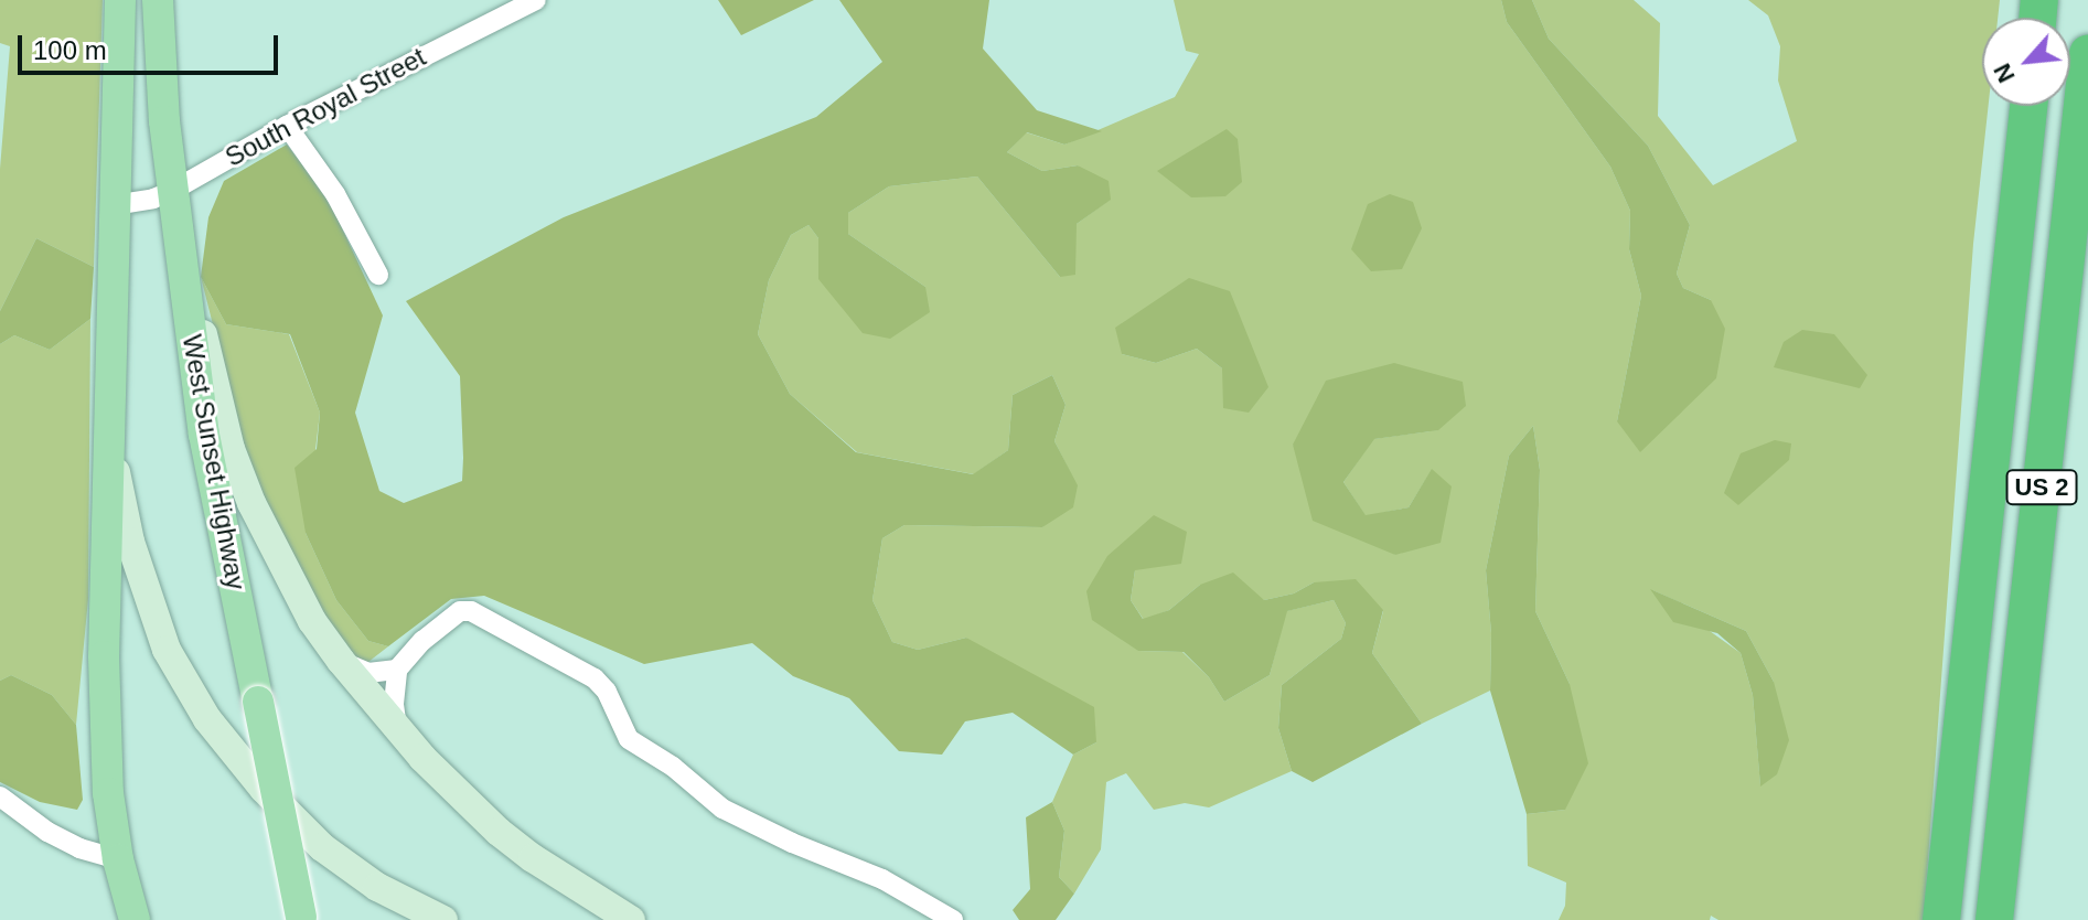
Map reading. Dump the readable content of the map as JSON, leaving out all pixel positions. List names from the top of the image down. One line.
{"streets":{"highway":["US 2"],"main road":["West Sunset Highway"],"street":["South Royal Street"]},"crossings":[["South Royal Street","West Sunset Highway"]],"scale_bar":"100 m","north":"bottom left"}
